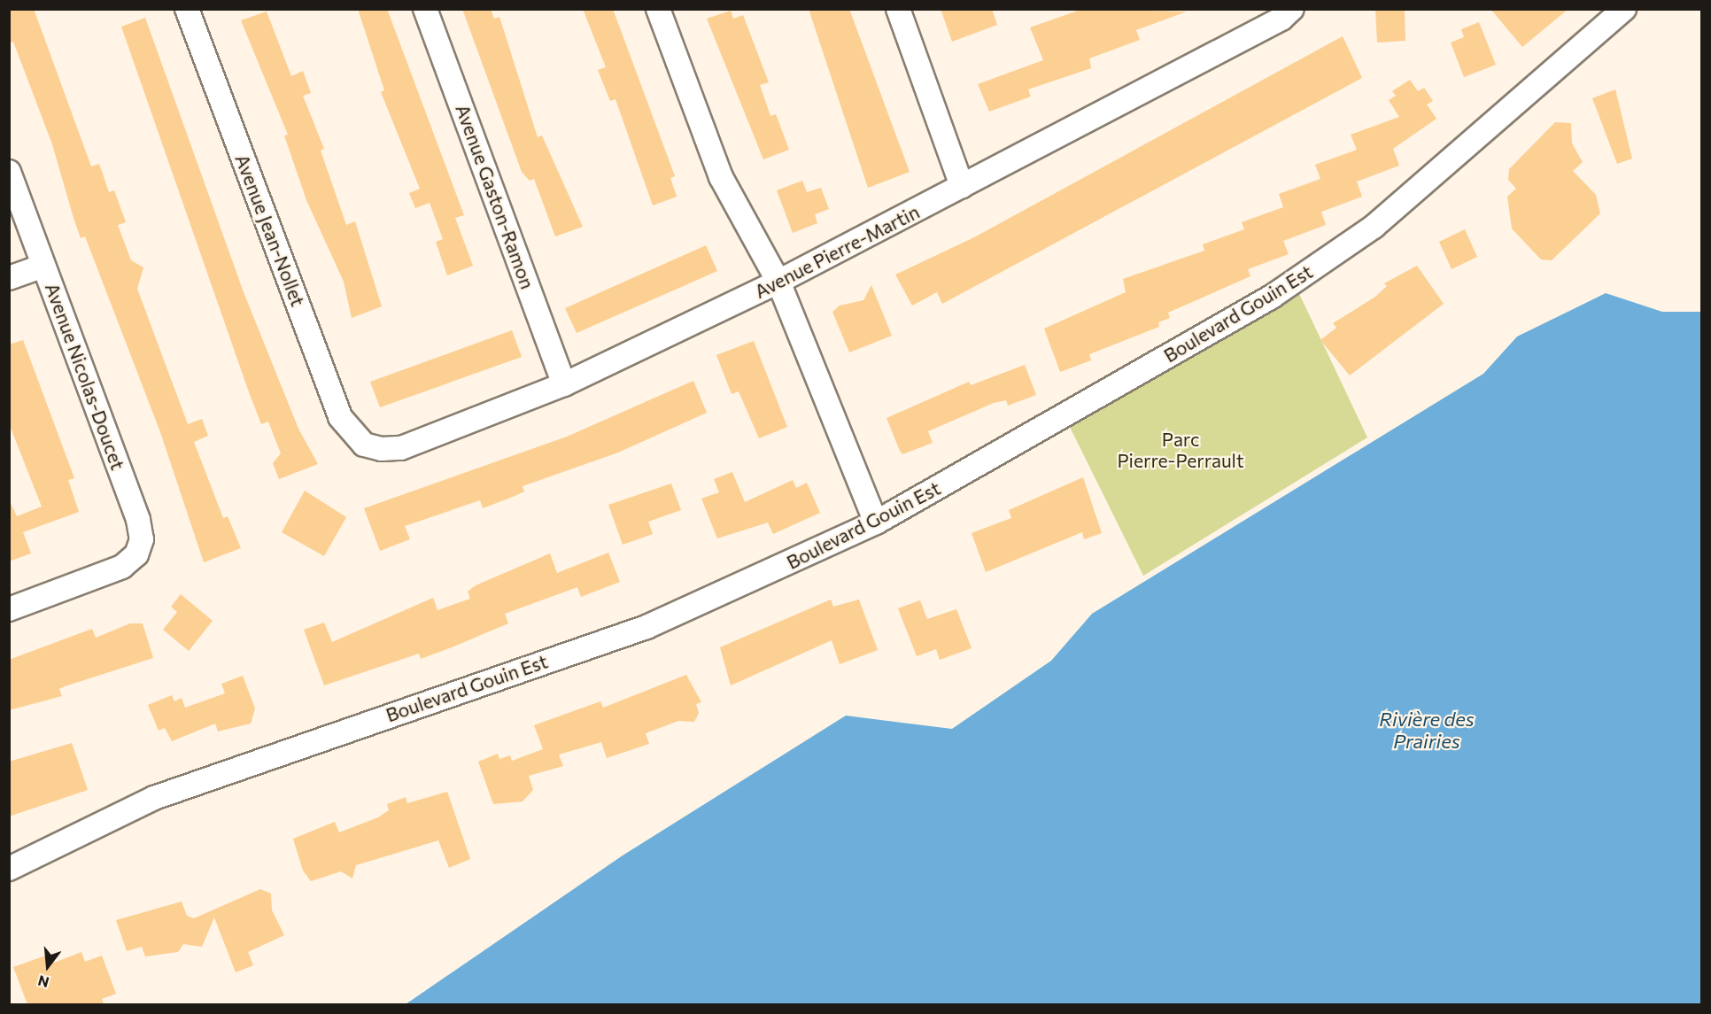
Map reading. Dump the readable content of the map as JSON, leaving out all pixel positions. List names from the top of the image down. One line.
{"streets":{"street":["Avenue Gaston-Ramon","Avenue Jean-Nollet","Avenue Pierre-Martin","Boulevard Gouin Est","Avenue Nicolas-Doucet"]},"crossings":[["Avenue Gaston-Ramon","Avenue Pierre-Martin"],["Avenue Jean-Nollet","Avenue Pierre-Martin"]],"water":["Rivière des Prairies"],"parks":["Parc Pierre-Perrault"],"north":"bottom"}
